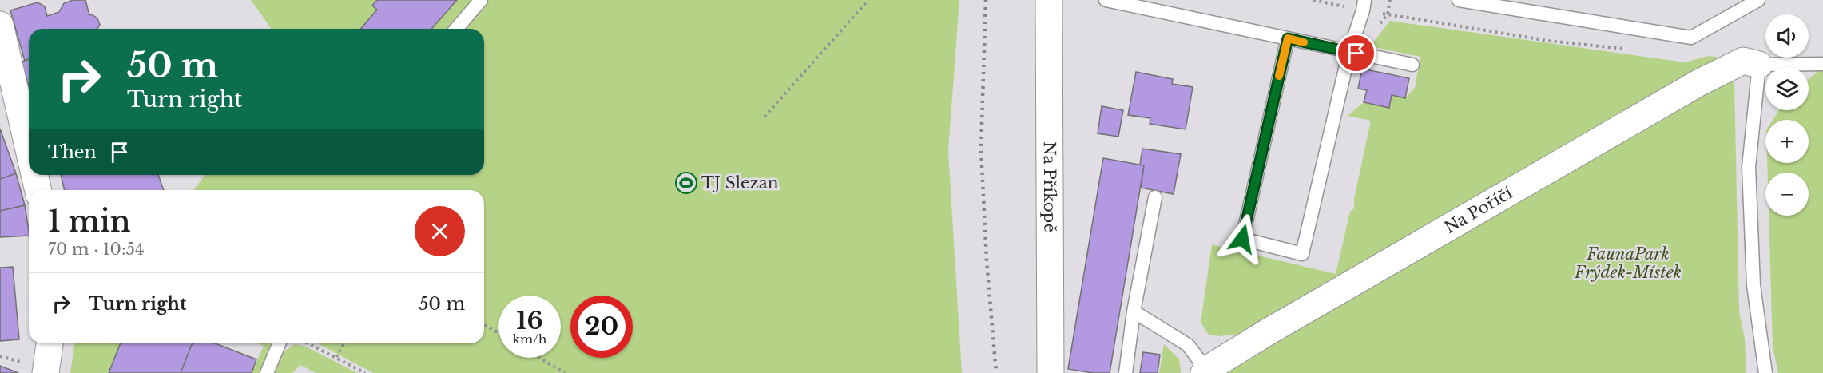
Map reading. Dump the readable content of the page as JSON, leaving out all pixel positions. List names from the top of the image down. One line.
{"streets":{"street":["Na Příkopě","Na Poříčí"]},"parks":["FaunaPark Frýdek-Místek"],"places":{"sports":["TJ Slezan"]},"page":{"map_buttons":["+","−"],"turn":["50 m","Turn right"],"then":"Then","heading":["1 min","70 m · 10:54"],"list":[{"name":"Turn right","value":"50 m"}],"speed":"16 km/h","limit":"20"}}
